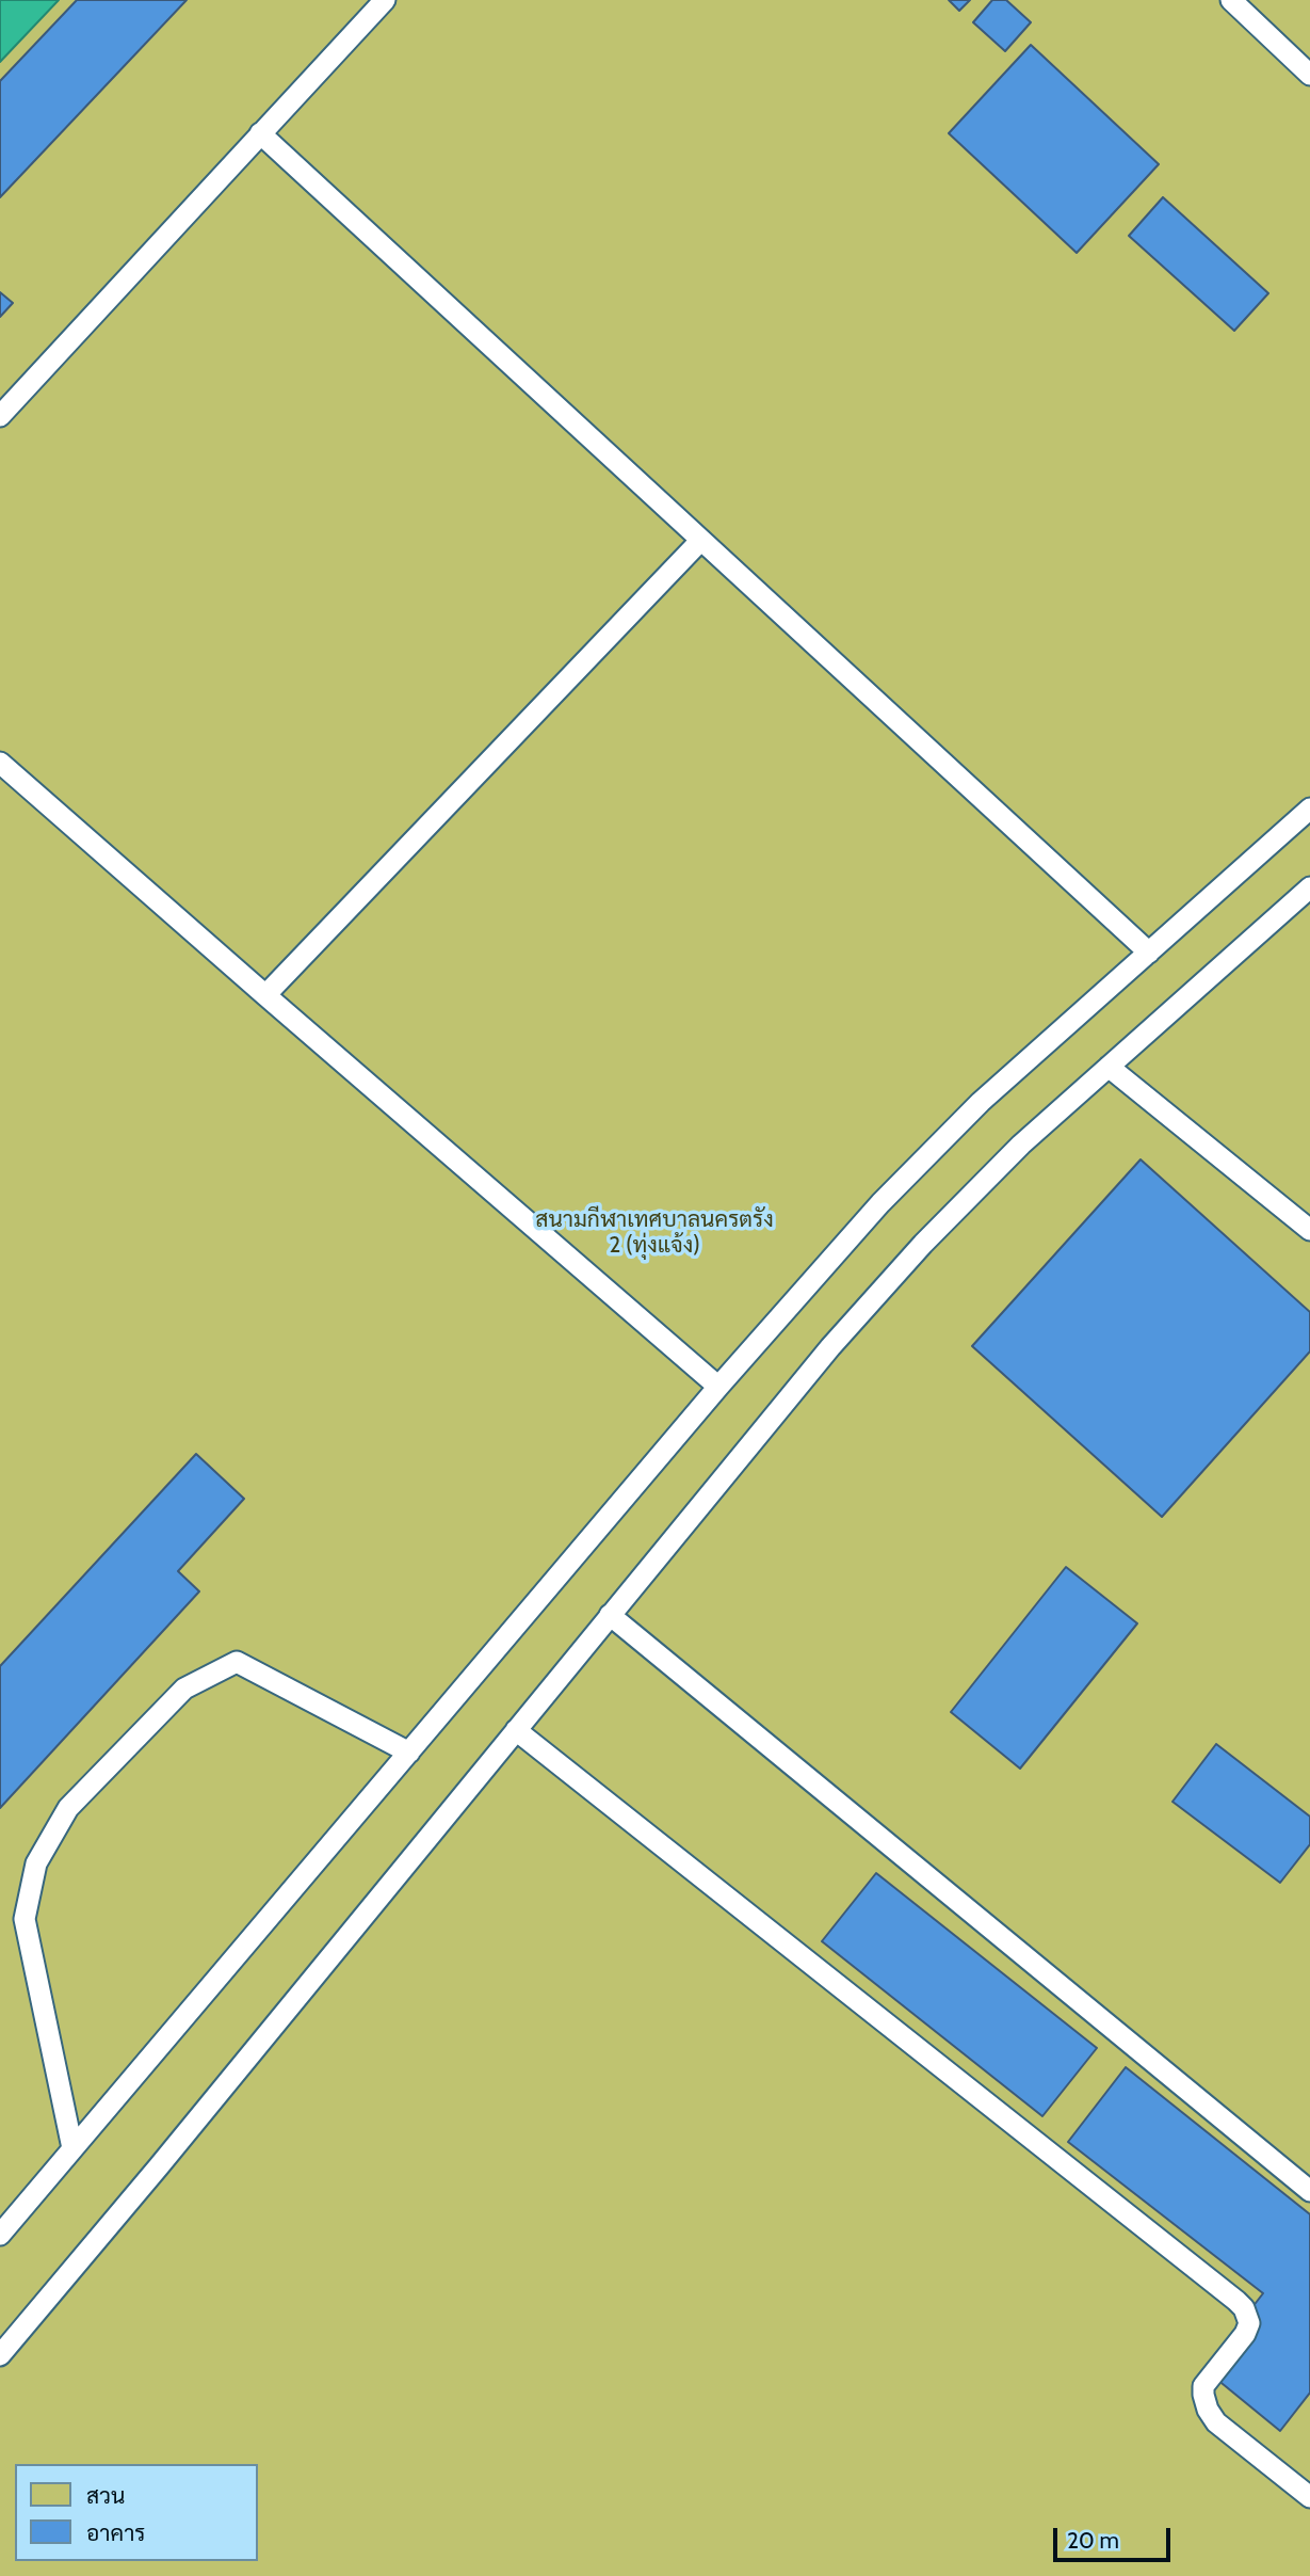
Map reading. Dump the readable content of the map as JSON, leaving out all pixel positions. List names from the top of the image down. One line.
{"parks":["สนามกีฬาเทศบาลนครตรัง 2 (ทุ่งแจ้ง)"],"legend":["สวน","อาคาร"],"scale_bar":"20 m"}
